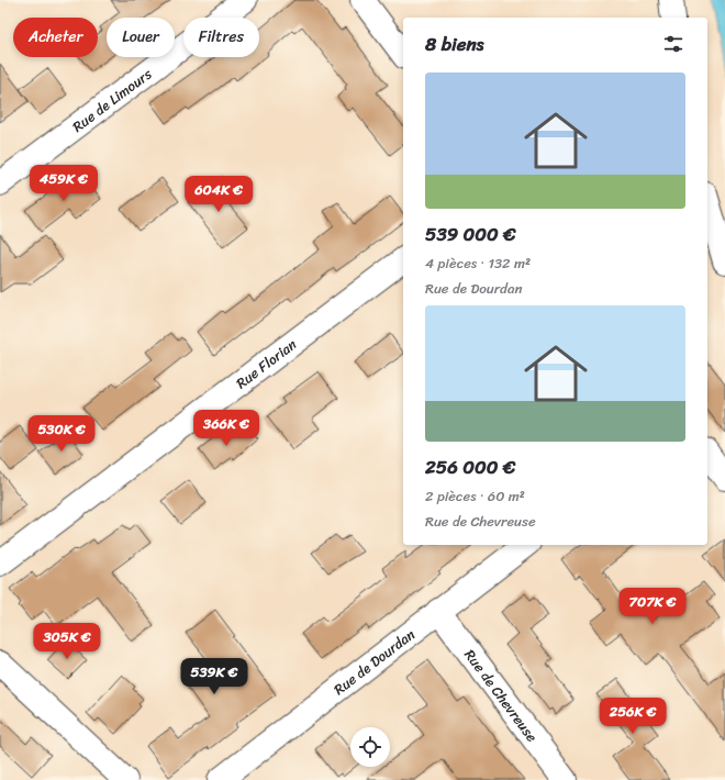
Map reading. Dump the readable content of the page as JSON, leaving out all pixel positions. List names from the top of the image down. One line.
{"streets":{"street":["Rue de Limours","Rue Florian","Rue de Dourdan","Rue de Chevreuse"]},"crossings":[["Rue de Dourdan","Rue de Chevreuse"]],"page":{"chip":["Acheter","Louer","Filtres"],"heading":"8 biens","list":[{"name":"539 000 €","note":"4 pièces · 132 m² · Rue de Dourdan"},{"name":"256 000 €","note":"2 pièces · 60 m² · Rue de Chevreuse"}],"price":["459K €","604K €","366K €","530K €","707K €","305K €","539K €","256K €"]}}
